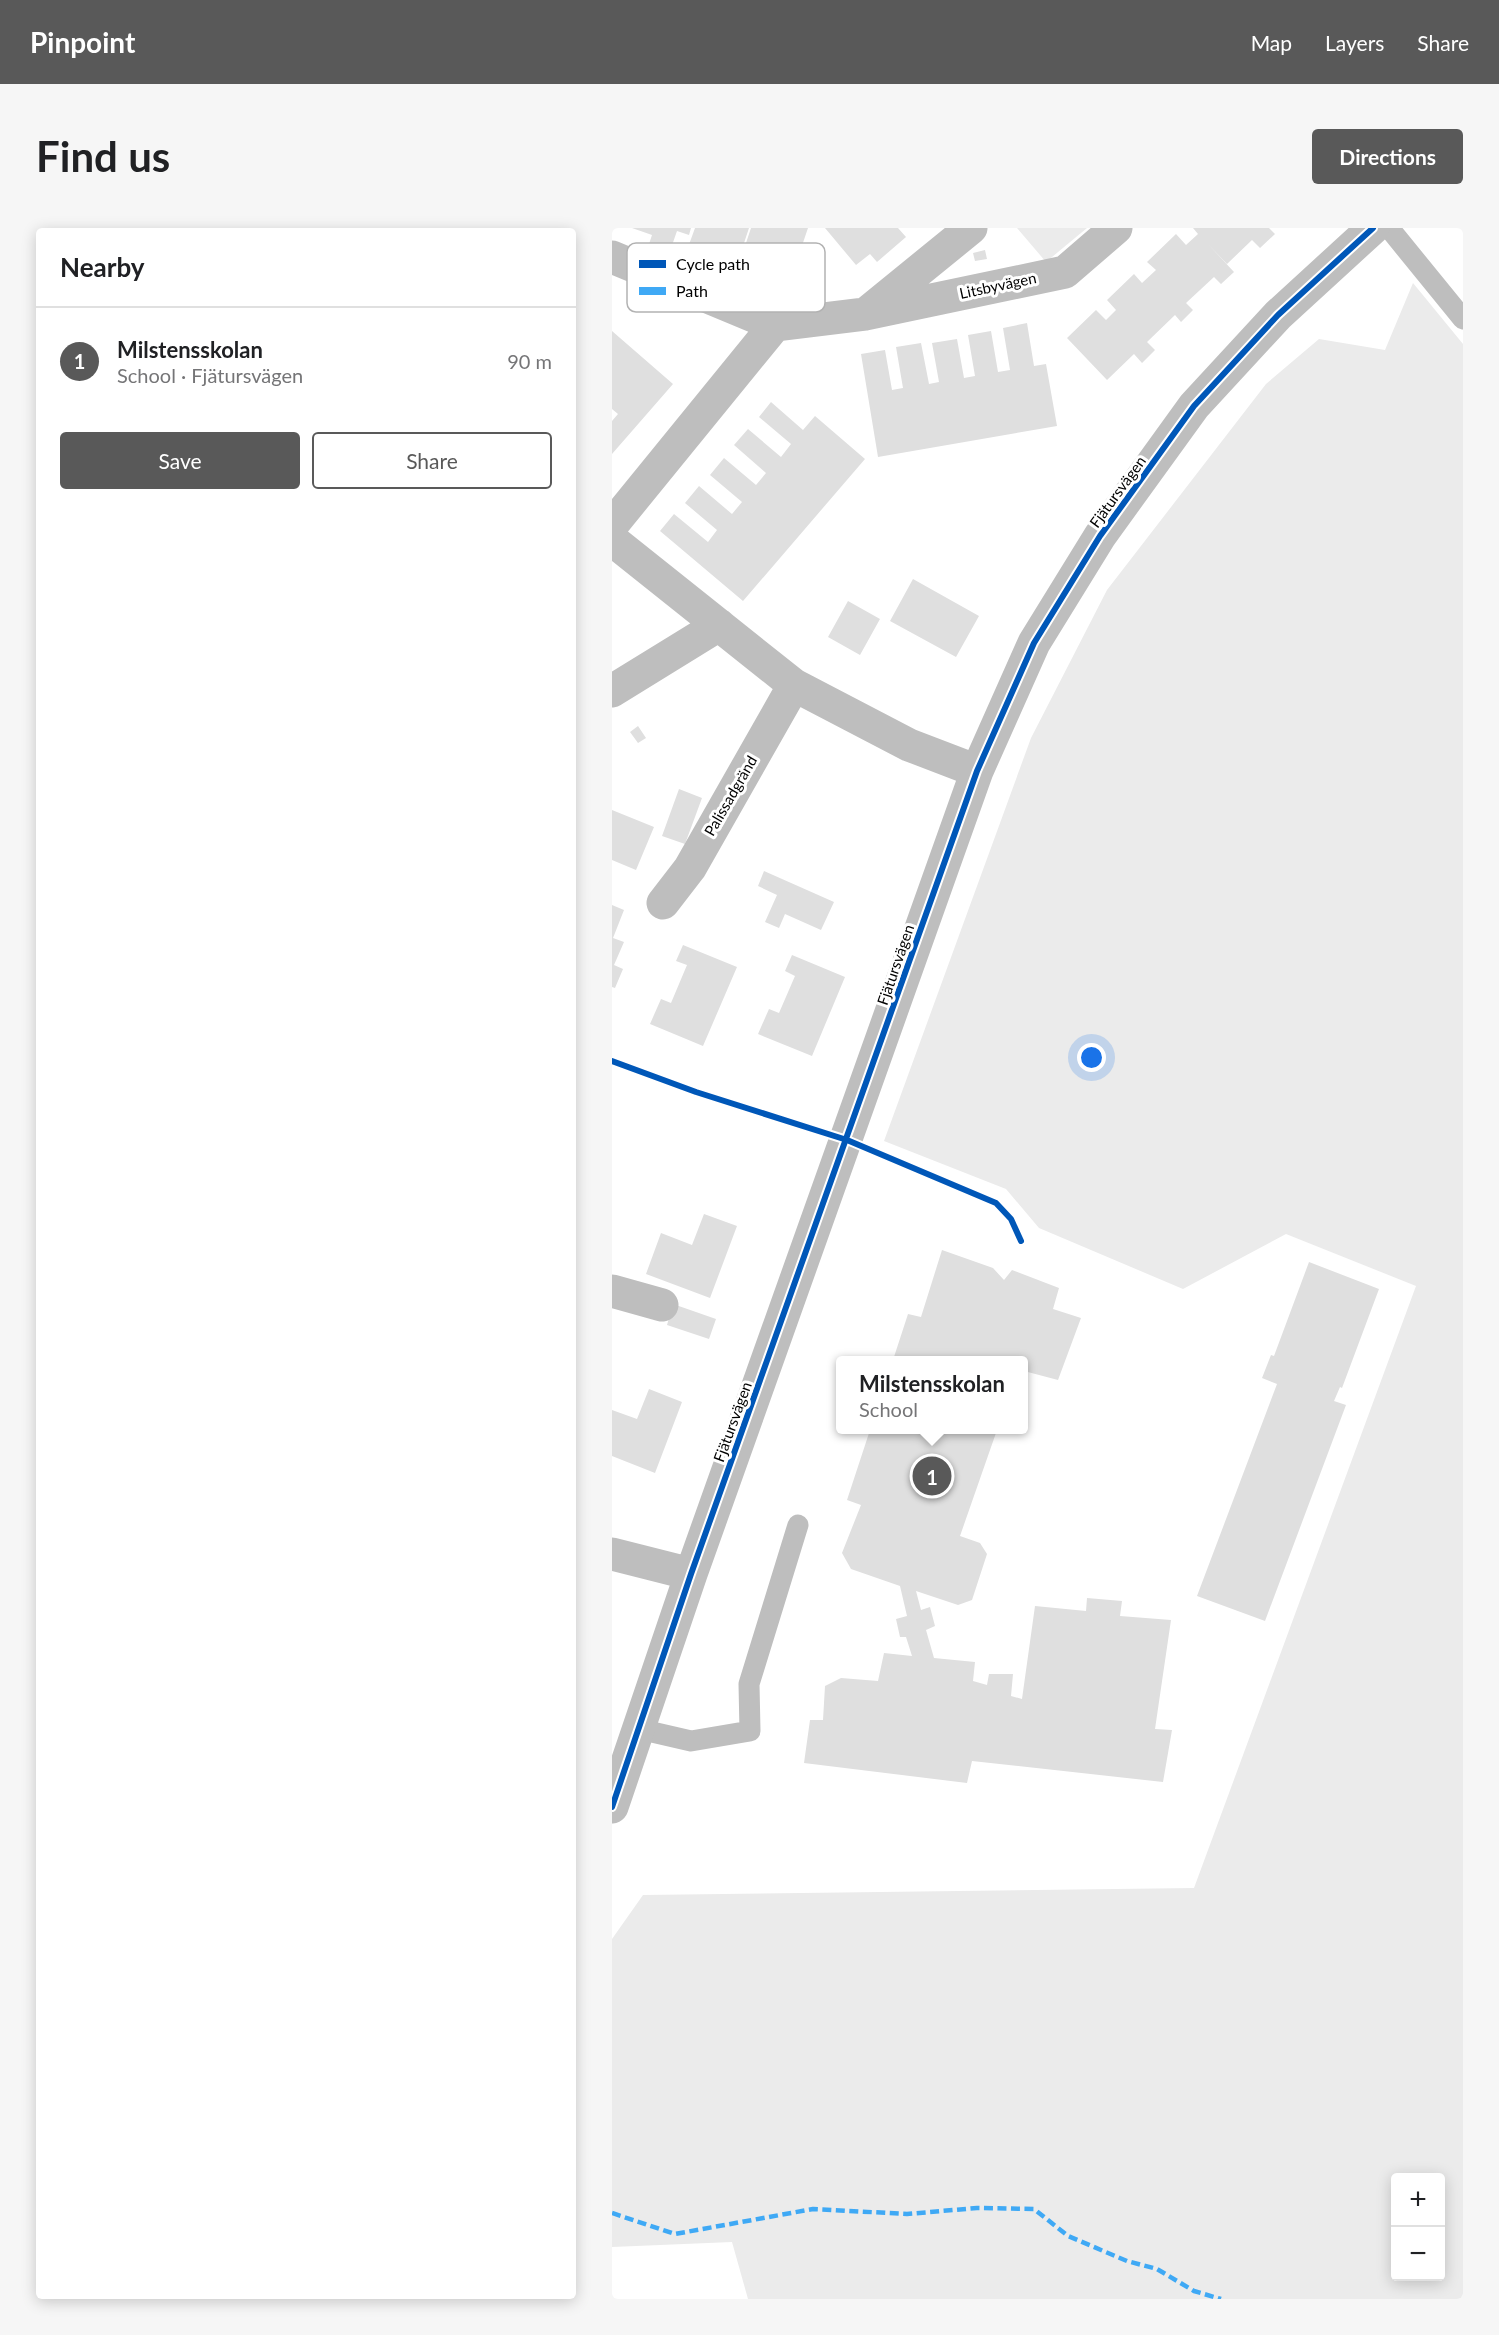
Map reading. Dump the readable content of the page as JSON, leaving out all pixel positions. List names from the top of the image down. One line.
{"streets":{"street":["Litsbyvägen","Fjätursvägen","Palissadgränd"]},"legend":["Cycle path","Path"],"page":{"header":"Pinpoint","nav":["Map","Layers","Share"],"buttons":["Directions",["Save","Share"]],"title":"Find us","heading":"Nearby","list":[{"mark":"1","name":"Milstensskolan","note":"School · Fjätursvägen","value":"90 m"}],"popup":["Milstensskolan","School"],"pins":"1","map_buttons":["+","−"]}}
